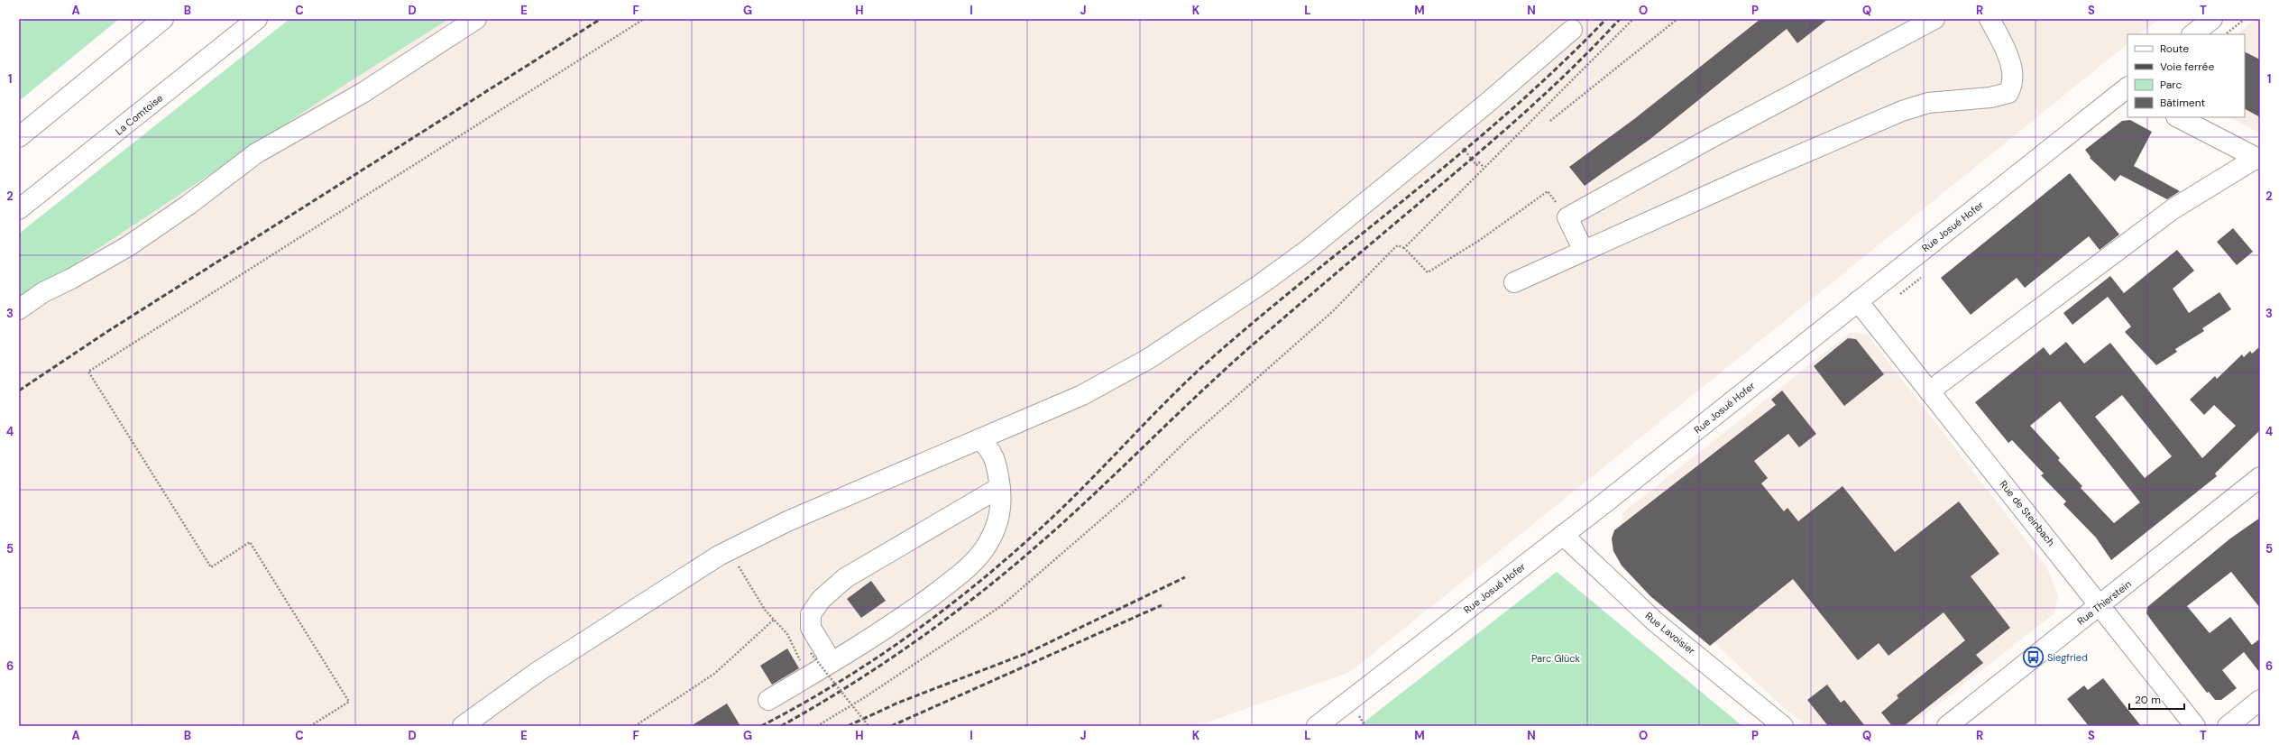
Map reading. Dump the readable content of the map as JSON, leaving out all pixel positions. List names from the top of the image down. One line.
{"streets":{"main road":["La Comtoise","Rue Josué Hofer","Rue de Steinbach","Rue Thierstein","Rue Lavoisier"]},"crossings":[["Rue Josué Hofer","Rue de Steinbach"],["Rue Josué Hofer","Rue Lavoisier"],["Rue de Steinbach","Rue Thierstein"]],"parks":["Parc Glück"],"places":{"bus stop":["Siegfried"]},"legend":["Route","Voie ferrée","Parc","Bâtiment"],"scale_bar":"20 m","grid":{"columns":["A","B","C","D","E","F","G","H","I","J","K","L","M","N","O","P","Q","R","S","T"],"rows":["1","2","3","4","5","6"]}}
